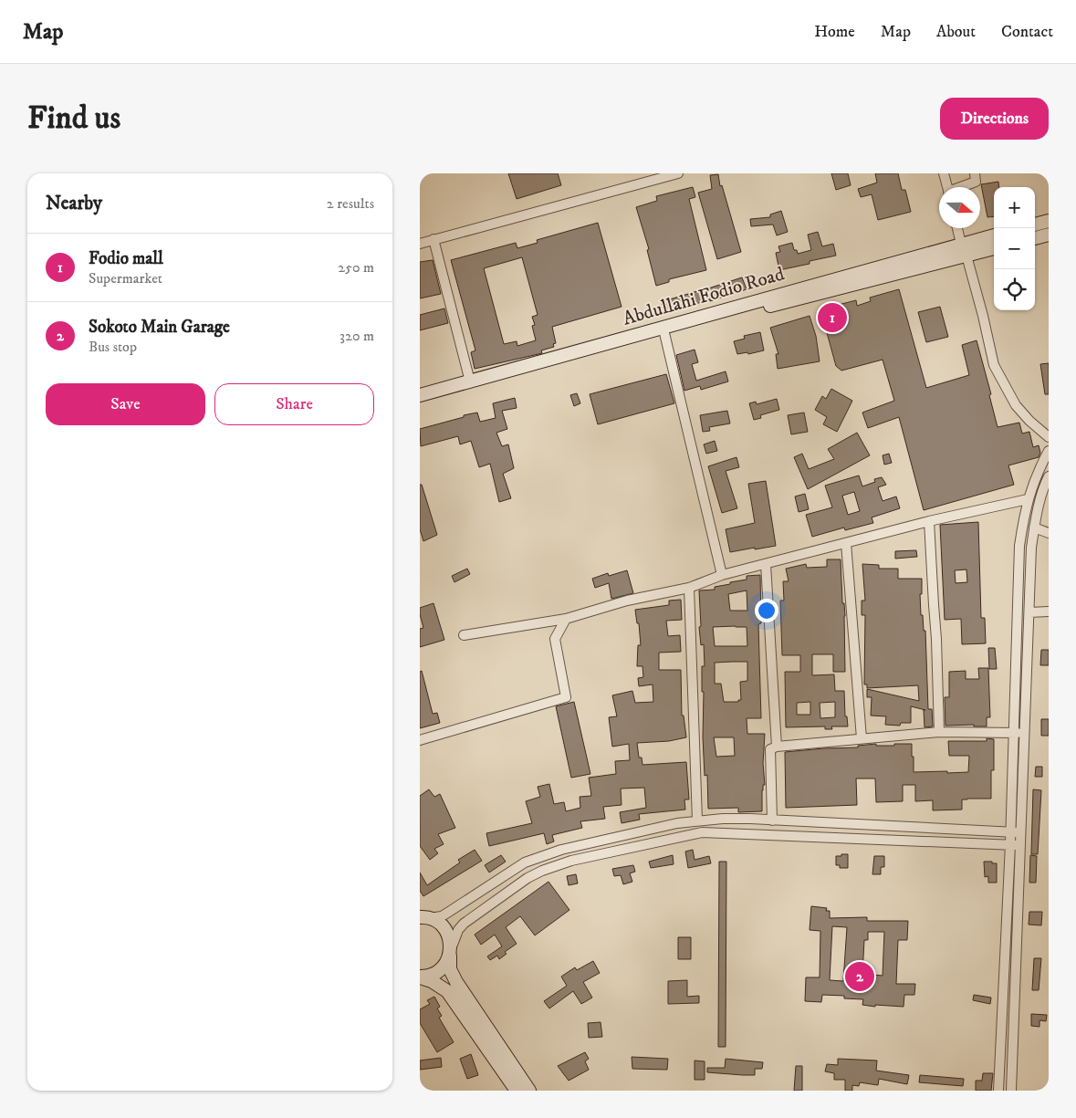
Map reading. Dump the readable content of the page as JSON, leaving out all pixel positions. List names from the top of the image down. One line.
{"streets":{"main road":["Abdullahi Fodio Road"]},"north":"right","page":{"header":"Map","nav":["Home","Map","About","Contact"],"buttons":["Directions",["Save","Share"]],"title":"Find us","heading":["Nearby","2 results"],"map_buttons":["+","−"],"list":[{"mark":"1","name":"Fodio mall","note":"Supermarket","value":"250 m"},{"mark":"2","name":"Sokoto Main Garage","note":"Bus stop","value":"320 m"}],"pins":["1","2"]}}
